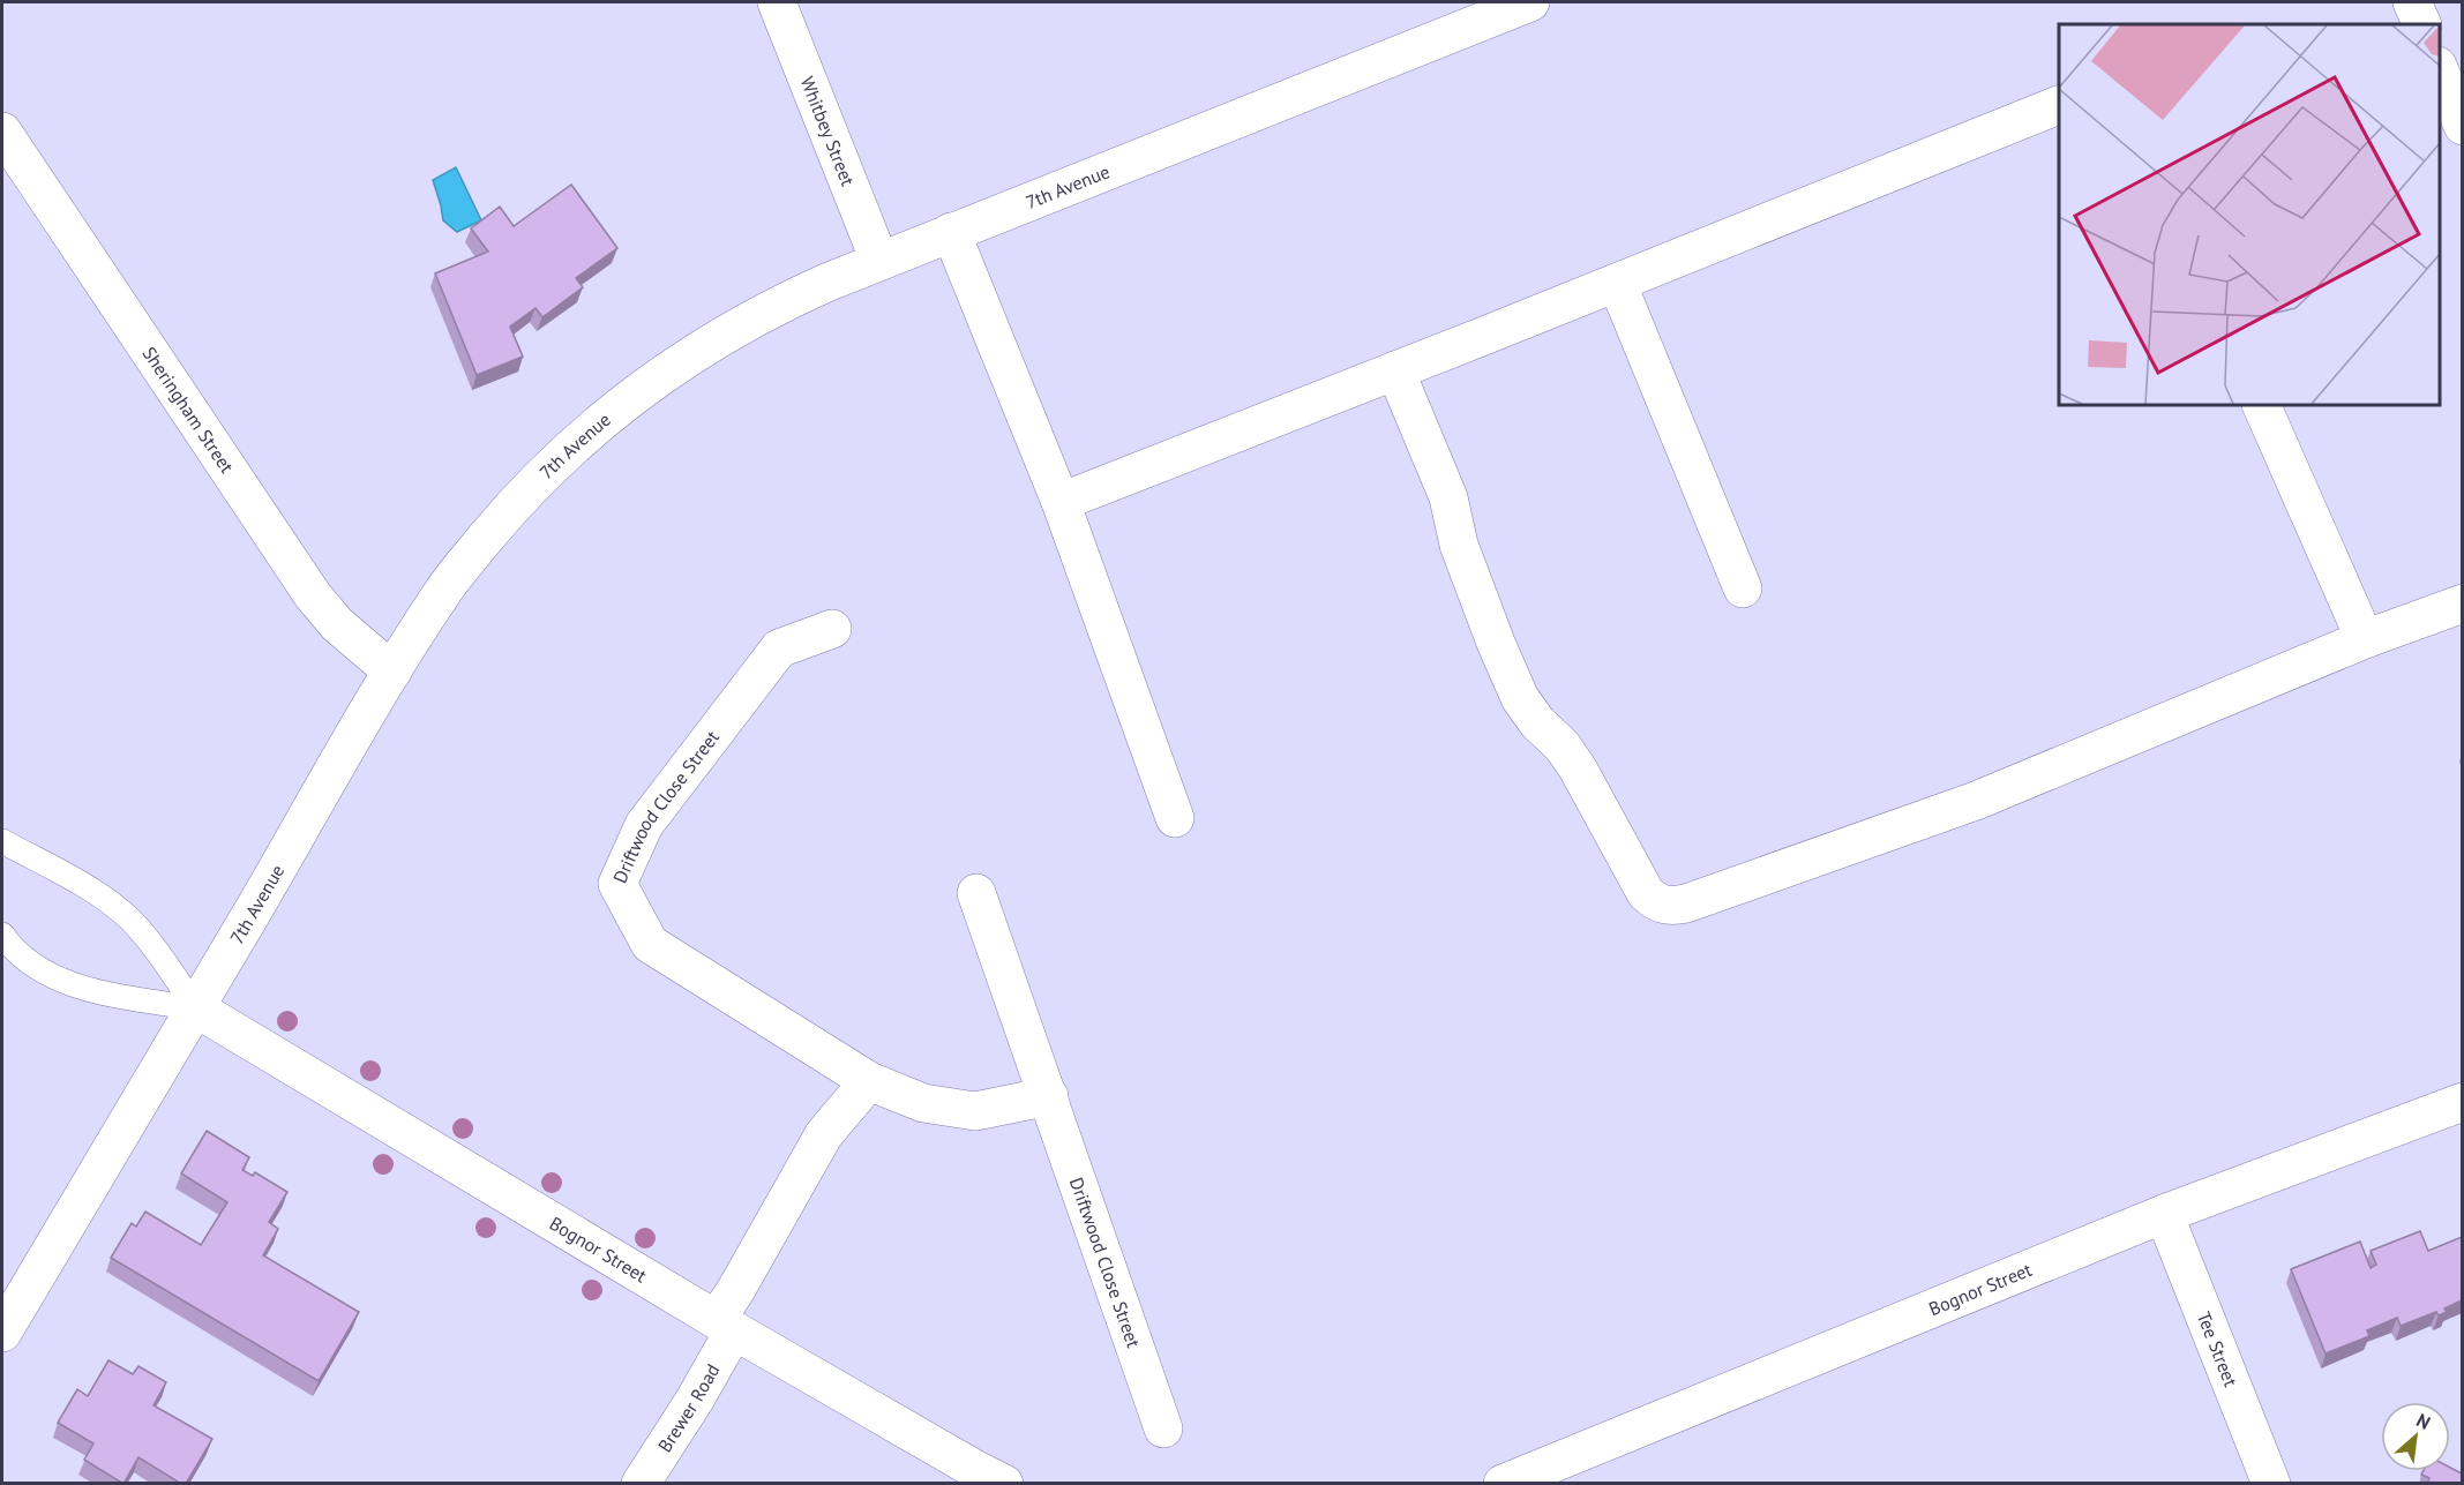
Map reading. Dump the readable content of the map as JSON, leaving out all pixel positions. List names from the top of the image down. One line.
{"streets":{"street":["Whitbey Street","7th Avenue","Sheringham Street","Driftwood Close Street","Bognor Street","Tee Street","Brewer Road"]},"crossings":[["Whitbey Street","7th Avenue"],["7th Avenue","Sheringham Street"],["7th Avenue","Bognor Street"],["Bognor Street","Tee Street"],["Bognor Street","Brewer Road"]],"north":"top right"}
